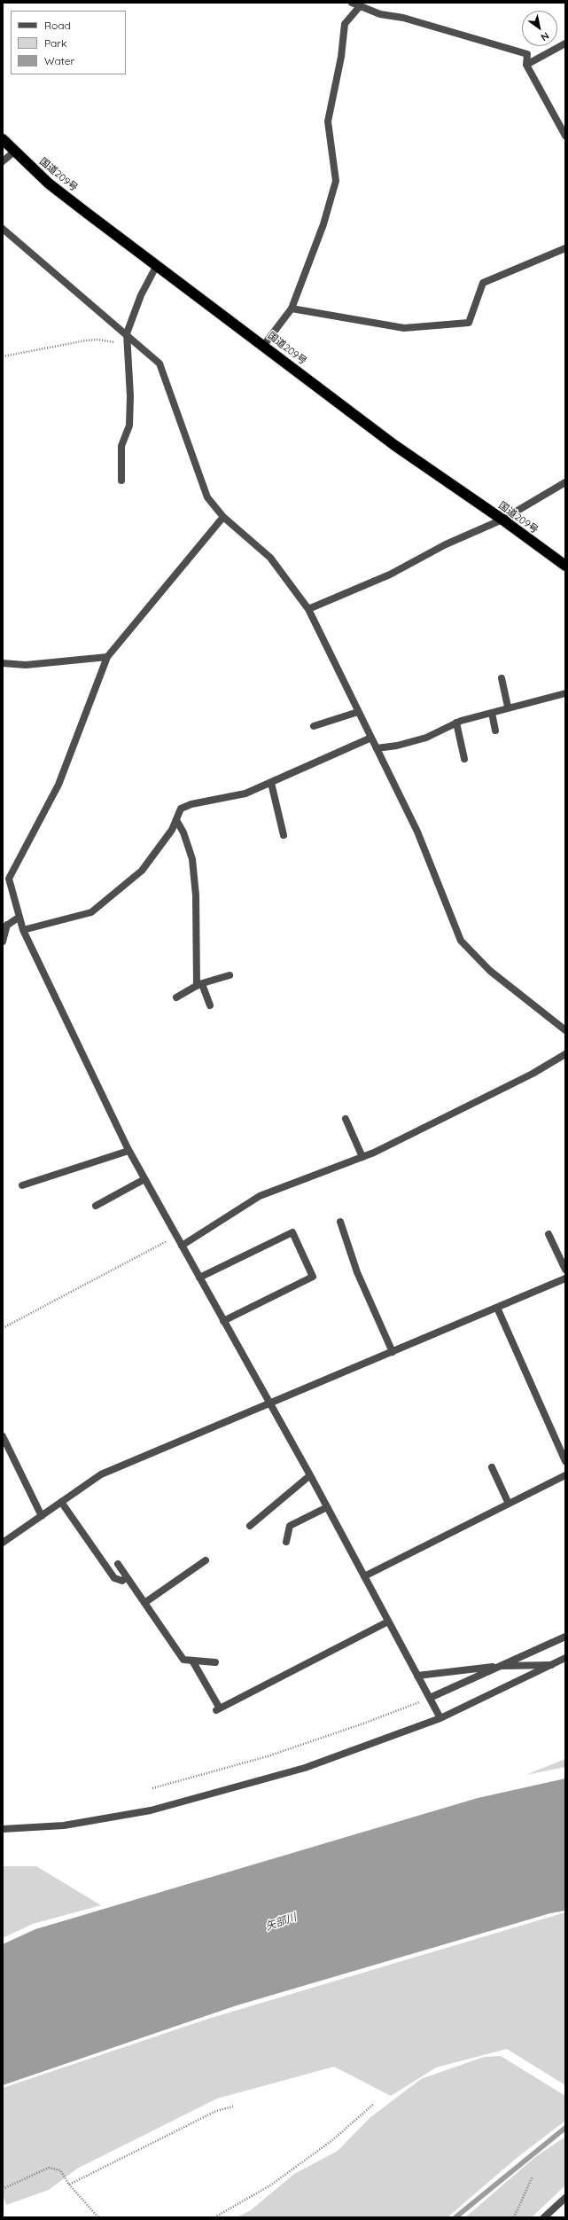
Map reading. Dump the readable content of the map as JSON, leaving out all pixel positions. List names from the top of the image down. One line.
{"streets":{"highway":["国道209号"]},"water":["矢部川"],"legend":["Road","Park","Water"],"north":"bottom right"}
